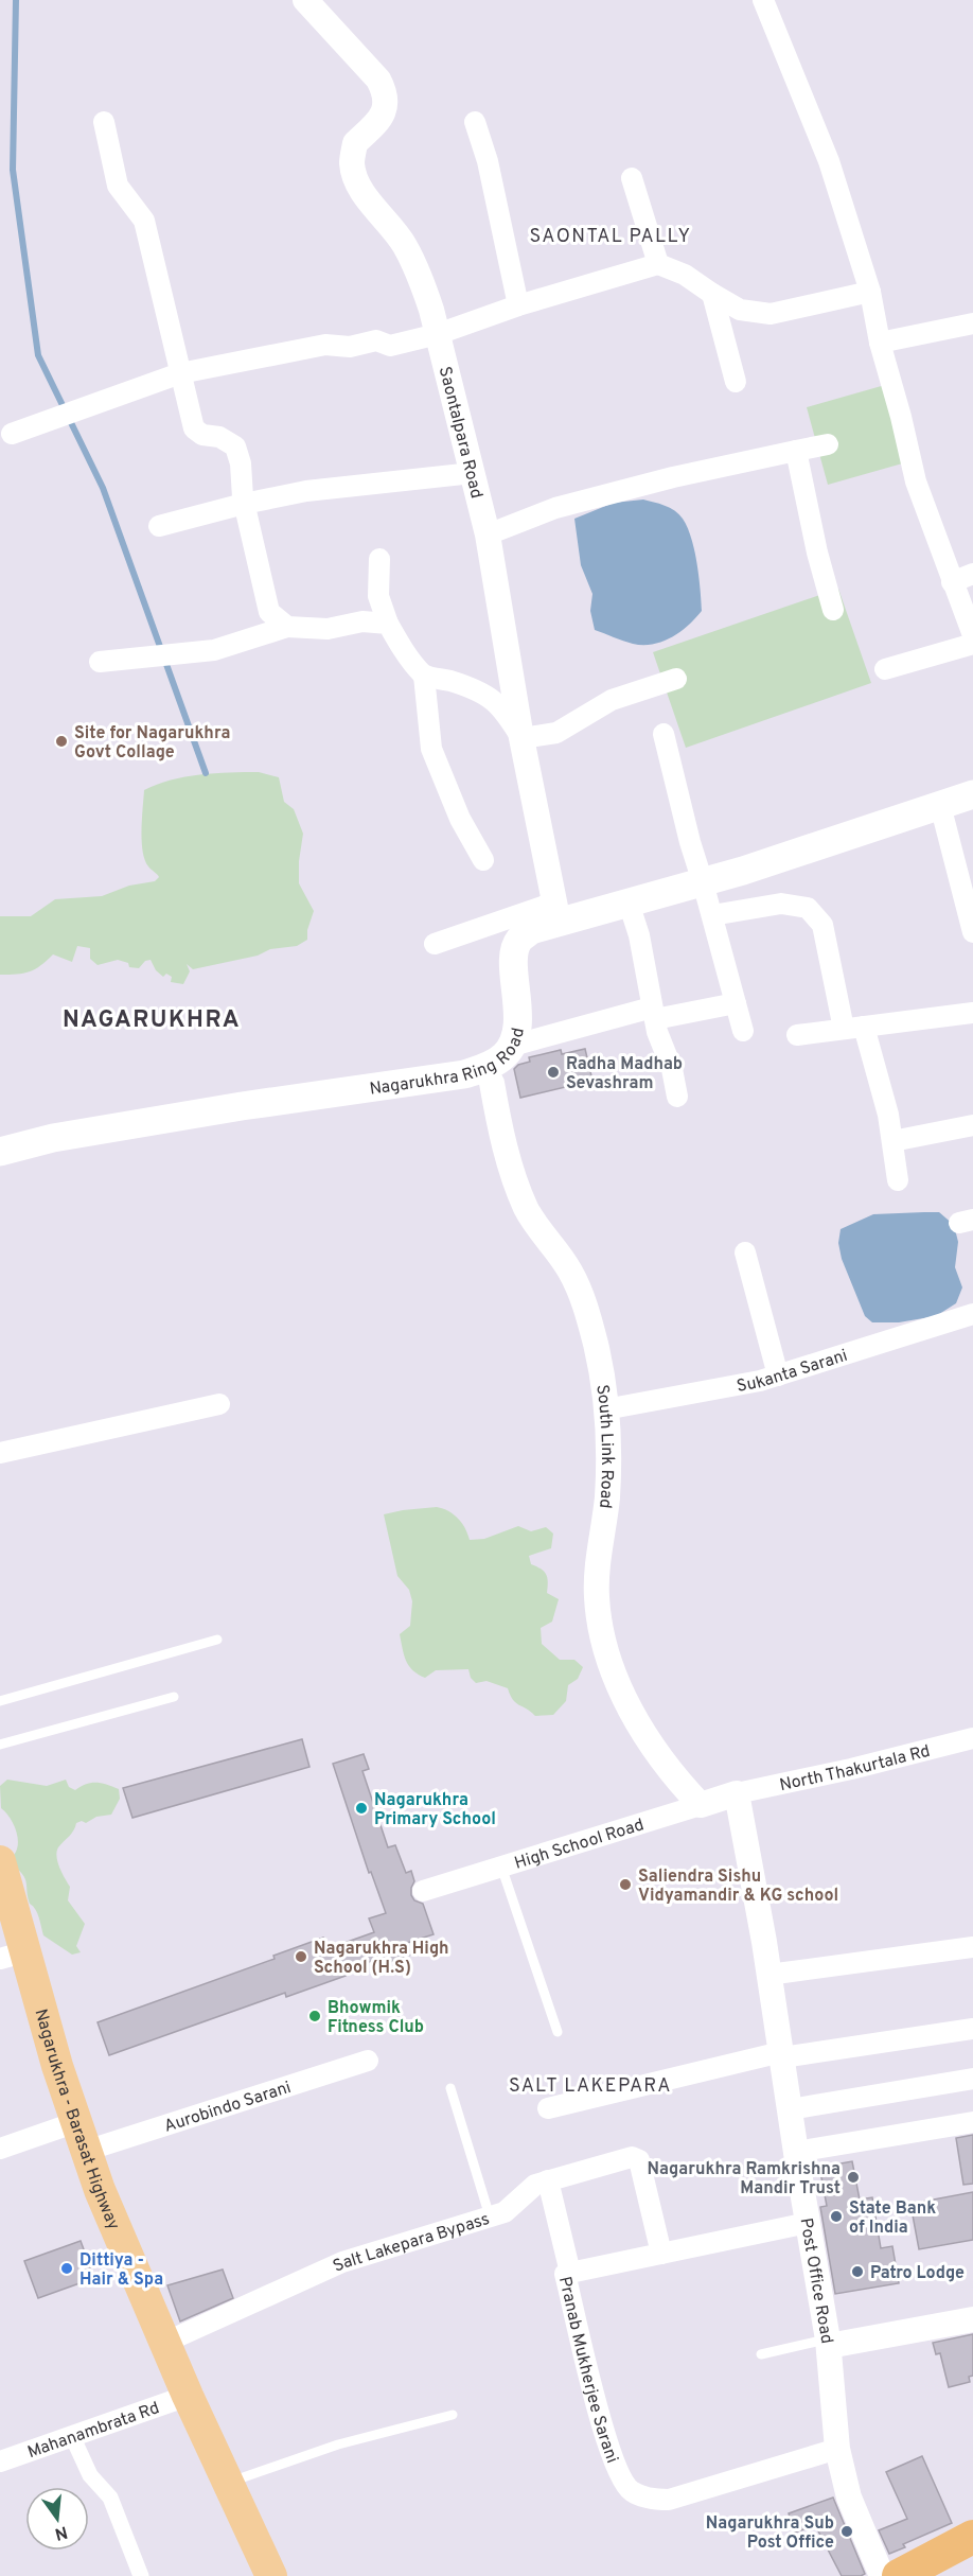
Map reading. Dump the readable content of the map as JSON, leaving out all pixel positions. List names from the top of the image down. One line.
{"streets":{"main road":["Nagarukhra Ring Road","Nagarukhra - Barasat Highway"],"street":["Saontalpara Road","Sukanta Sarani","South Link Road","North Thakurtala Rd","High School Road","Aurobindo Sarani","Salt Lakepara Bypass","Post Office Road","Pranab Mukherjee Sarani","Mahanambrata Rd"]},"crossings":[["Saontalpara Road","Nagarukhra Ring Road"],["Nagarukhra Ring Road","South Link Road"],["Sukanta Sarani","South Link Road"],["South Link Road","High School Road"],["North Thakurtala Rd","High School Road"],["North Thakurtala Rd","Post Office Road"],["High School Road","Post Office Road"],["Aurobindo Sarani","Nagarukhra - Barasat Highway"],["Nagarukhra - Barasat Highway","Salt Lakepara Bypass"],["Nagarukhra - Barasat Highway","Mahanambrata Rd"],["Salt Lakepara Bypass","Pranab Mukherjee Sarani"],["Post Office Road","Pranab Mukherjee Sarani"]],"districts":["SAONTAL PALLY","NAGARUKHRA","SALT LAKEPARA"],"places":["Site for Nagarukhra Govt Collage","Radha Madhab Sevashram","Nagarukhra Primary School","Saliendra Sishu Vidyamandir & KG school","Nagarukhra High School (H.S)","Bhowmik Fitness Club","Nagarukhra Ramkrishna Mandir Trust","State Bank of India","Dittiya - Hair & Spa","Patro Lodge","Nagarukhra Sub Post Office"],"north":"bottom"}
